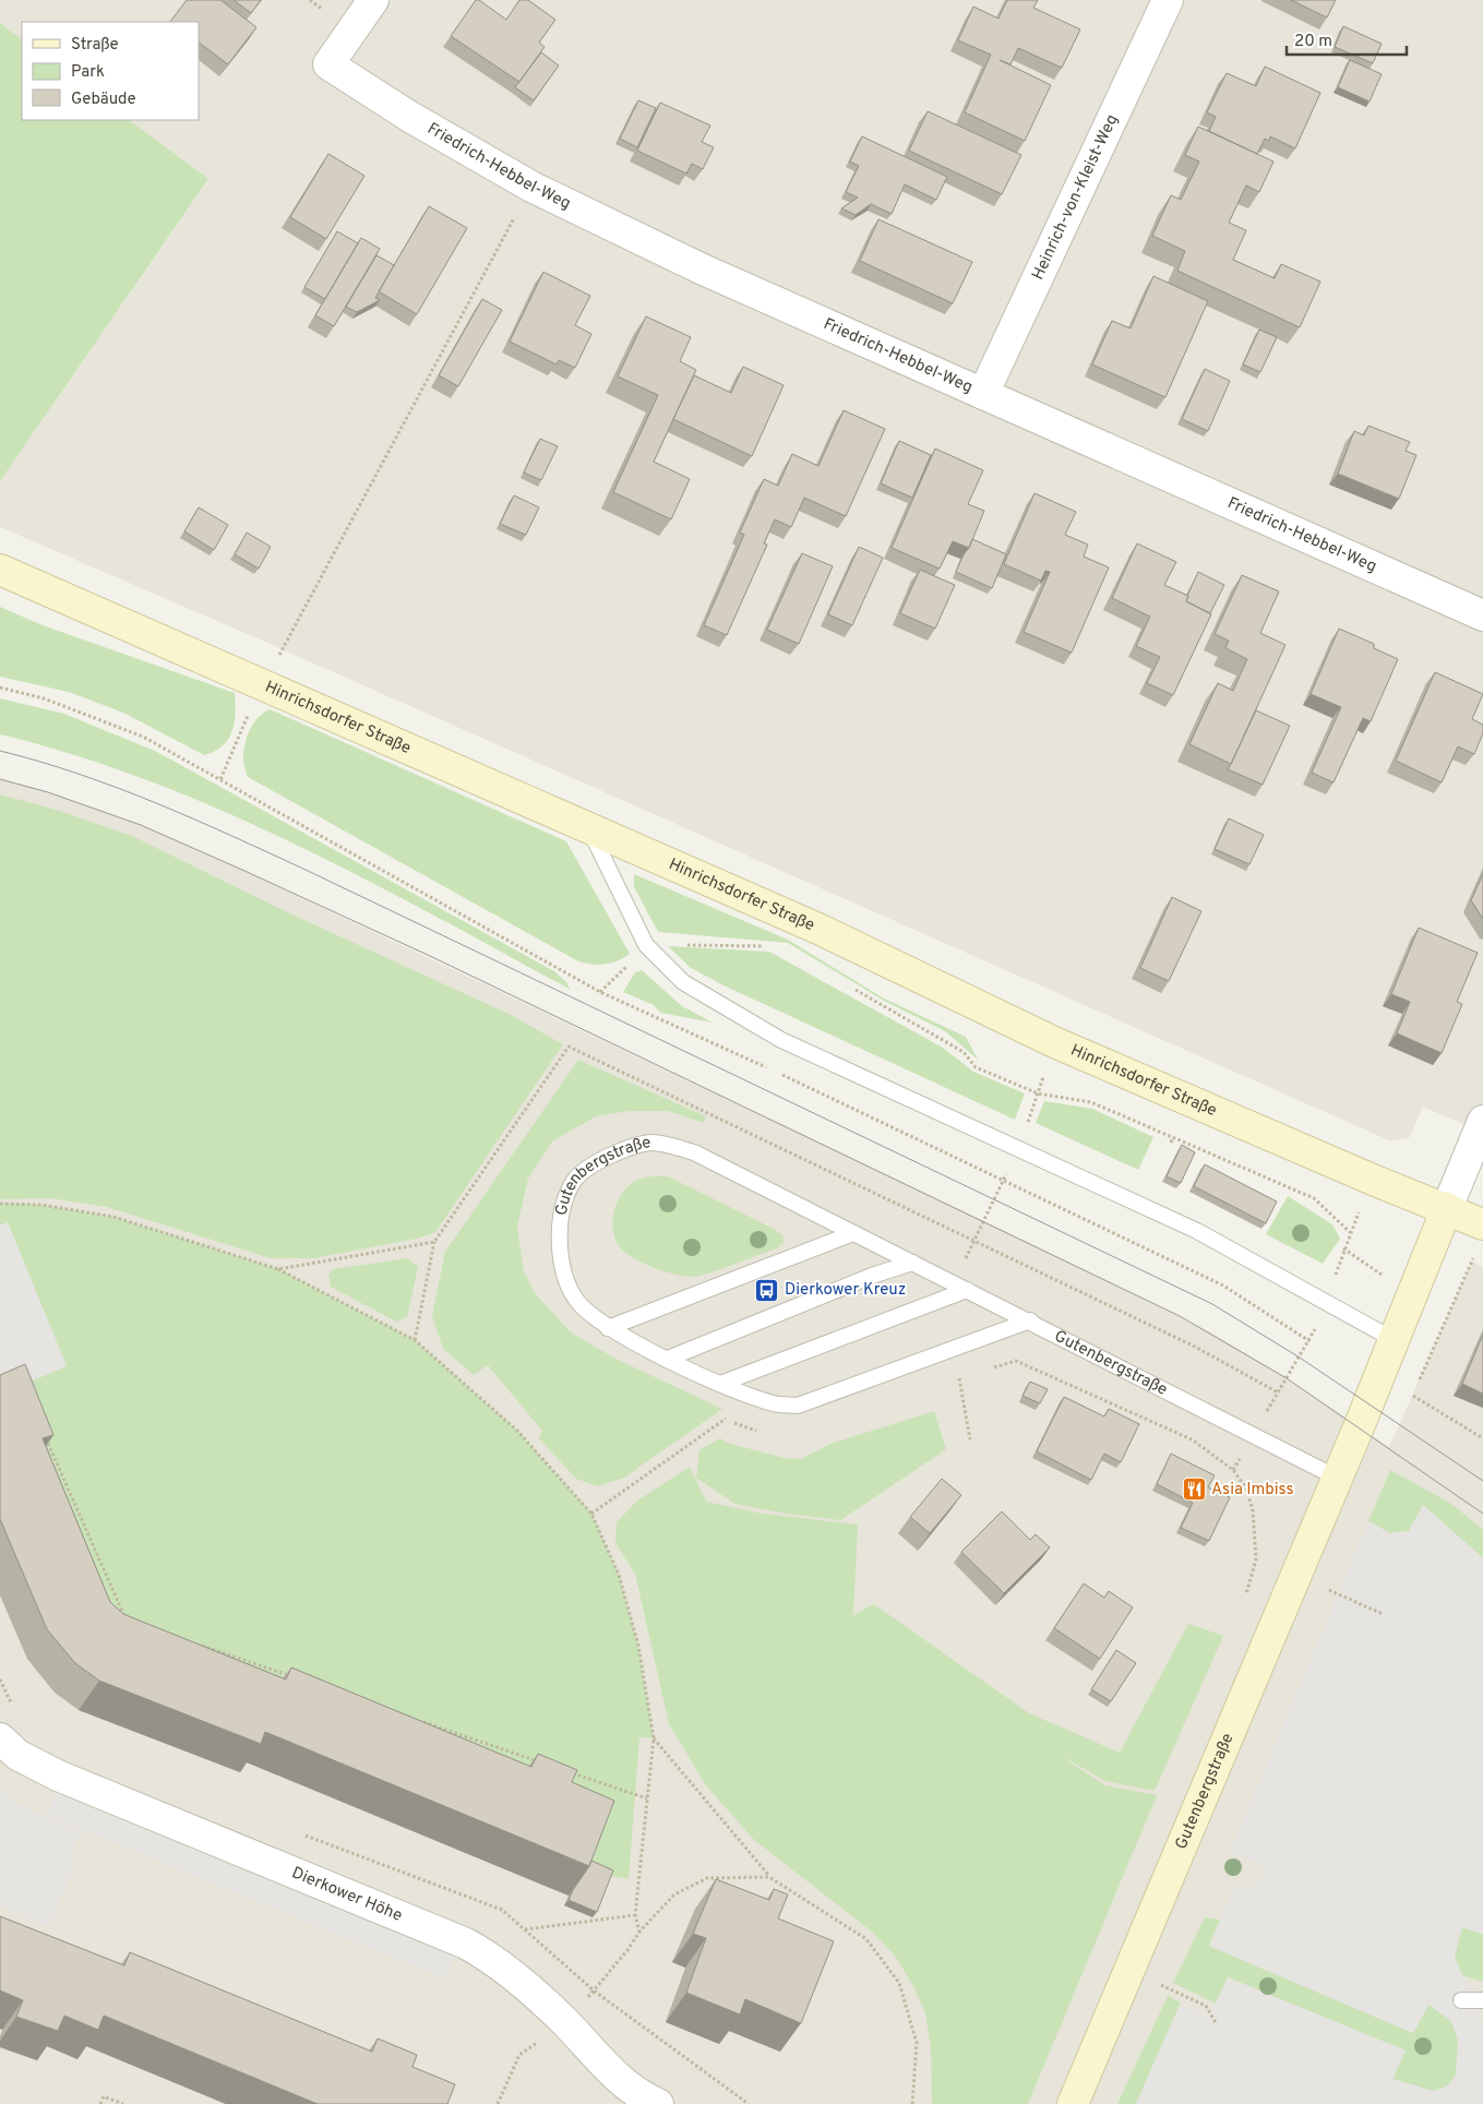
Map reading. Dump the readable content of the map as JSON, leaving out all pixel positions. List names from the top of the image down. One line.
{"streets":{"street":["Friedrich-Hebbel-Weg","Heinrich-von-Kleist-Weg","Hinrichsdorfer Straße","Gutenbergstraße","Dierkower Höhe"]},"crossings":[["Friedrich-Hebbel-Weg","Heinrich-von-Kleist-Weg"],["Hinrichsdorfer Straße","Gutenbergstraße"]],"places":{"bus stop":["Dierkower Kreuz"],"restaurant":["Asia Imbiss"]},"legend":["Straße","Park","Gebäude"],"scale_bar":"20 m"}
